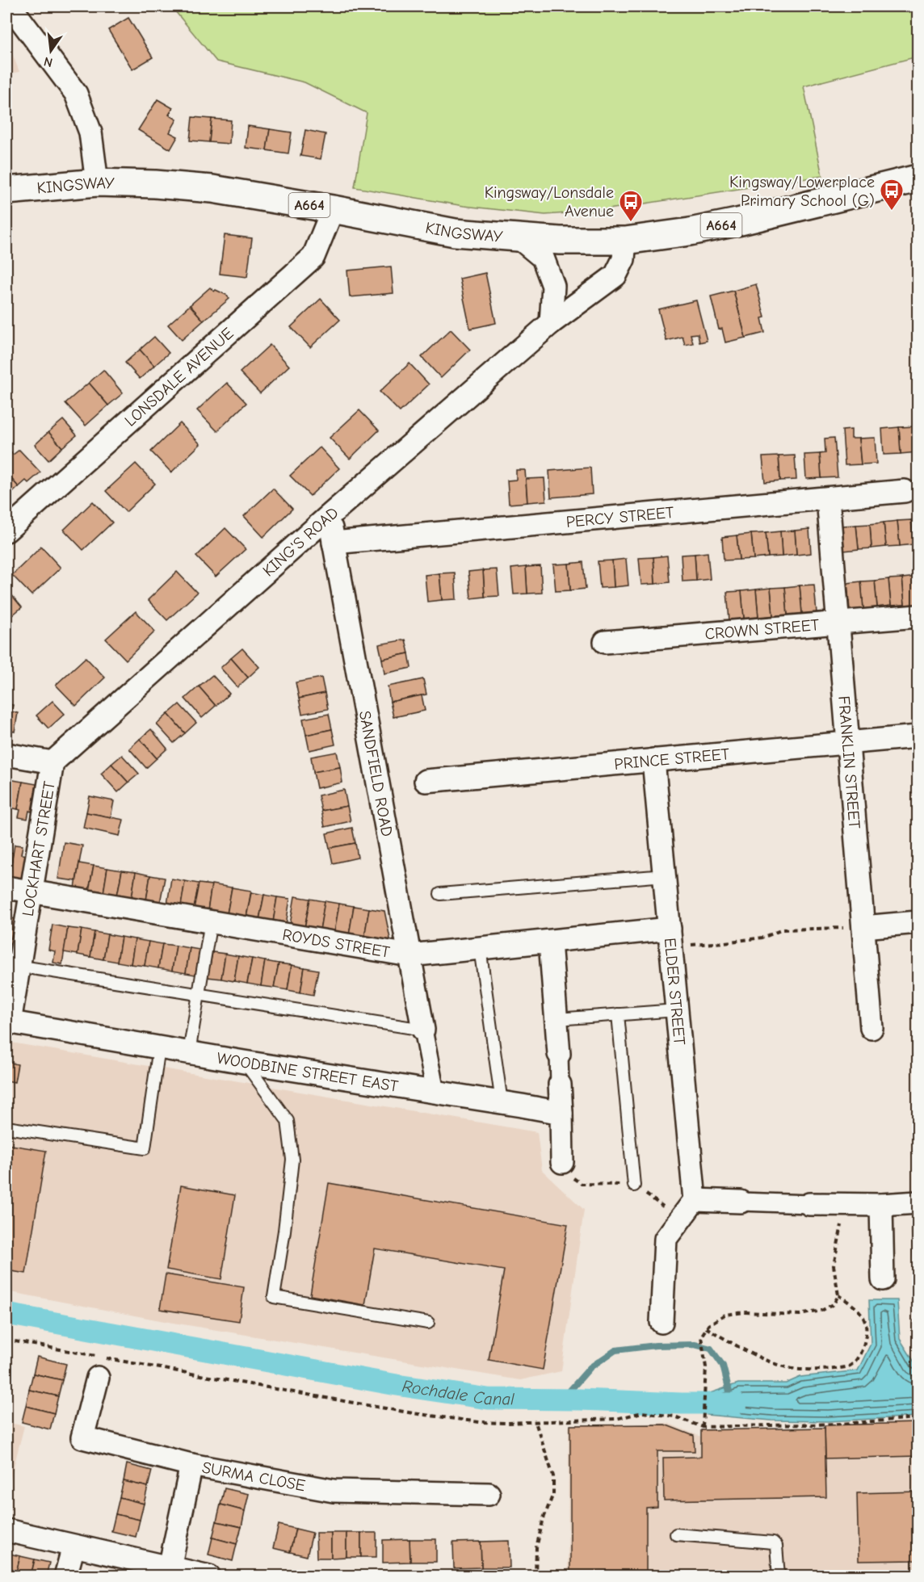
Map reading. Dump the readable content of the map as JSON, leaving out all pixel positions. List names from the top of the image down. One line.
{"streets":{"highway":["KINGSWAY","A664"],"street":["LONSDALE AVENUE","PERCY STREET","KING'S ROAD","CROWN STREET","PRINCE STREET","FRANKLIN STREET","SANDFIELD ROAD","LOCKHART STREET","ROYDS STREET","ELDER STREET","WOODBINE STREET EAST","SURMA CLOSE"]},"crossings":[["KINGSWAY","LONSDALE AVENUE"],["KINGSWAY","KING'S ROAD"],["PERCY STREET","FRANKLIN STREET"],["PERCY STREET","SANDFIELD ROAD"],["KING'S ROAD","SANDFIELD ROAD"],["KING'S ROAD","LOCKHART STREET"],["CROWN STREET","FRANKLIN STREET"],["PRINCE STREET","FRANKLIN STREET"],["PRINCE STREET","ELDER STREET"],["SANDFIELD ROAD","ROYDS STREET"],["LOCKHART STREET","ROYDS STREET"],["LOCKHART STREET","WOODBINE STREET EAST"],["ROYDS STREET","ELDER STREET"]],"water":["Rochdale Canal"],"places":{"bus stop":["Kingsway/Lowerplace Primary School (G)","Kingsway/Lonsdale Avenue"]},"north":"bottom"}
